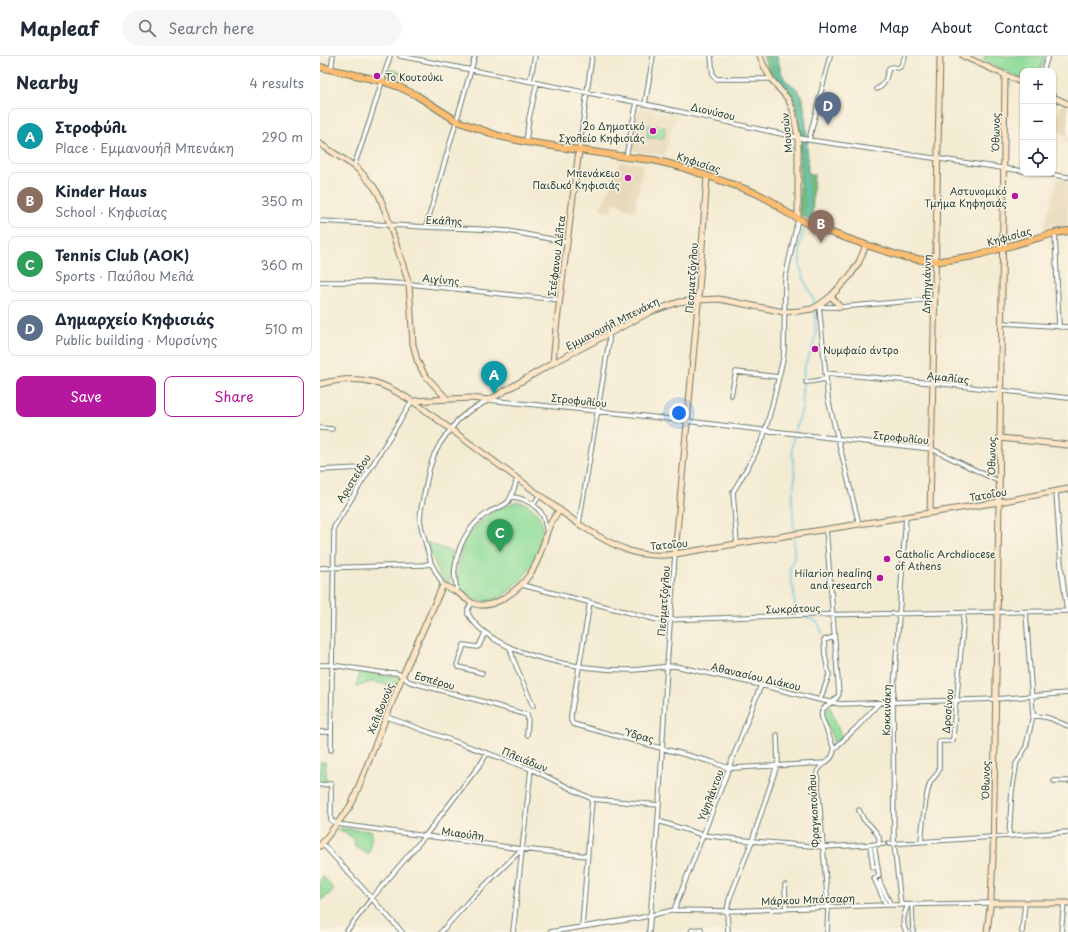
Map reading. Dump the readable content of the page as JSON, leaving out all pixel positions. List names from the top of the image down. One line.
{"streets":{"main road":["Κηφισίας"],"street":["Διονύσου","Όθωνος","Μουσών","Εκάλης","Στέφανου Δέλτα","Πεσματζόγλου","Αιγίνης","Δηληγιάννη","Εμμανουήλ Μπενάκη","Αμαλίας","Στροφυλίου","Αριστείδου","Τατοΐου","Σωκράτους","Αθανασίου Διάκου","Εσπέρου","Χελιδονούς","Κοκκινάκη","Δροσίνου","Ύδρας","Πλειάδων","Υψηλάντου","Φραγκοπούλου","Μιαούλη","Μάρκου Μπότσαρη"]},"crossings":[["Διονύσου","Όθωνος"],["Διονύσου","Μουσών"],["Διονύσου","Δηληγιάννη"],["Όθωνος","Κηφισίας"],["Όθωνος","Αμαλίας"],["Όθωνος","Στροφυλίου"],["Όθωνος","Τατοΐου"],["Όθωνος","Σωκράτους"],["Όθωνος","Αθανασίου Διάκου"],["Όθωνος","Μάρκου Μπότσαρη"],["Μουσών","Κηφισίας"],["Κηφισίας","Στέφανου Δέλτα"],["Κηφισίας","Πεσματζόγλου"],["Κηφισίας","Δηληγιάννη"],["Κηφισίας","Εμμανουήλ Μπενάκη"],["Εκάλης","Στέφανου Δέλτα"],["Στέφανου Δέλτα","Αιγίνης"],["Στέφανου Δέλτα","Εμμανουήλ Μπενάκη"],["Πεσματζόγλου","Εμμανουήλ Μπενάκη"],["Πεσματζόγλου","Στροφυλίου"],["Πεσματζόγλου","Τατοΐου"],["Πεσματζόγλου","Σωκράτους"],["Πεσματζόγλου","Αθανασίου Διάκου"],["Πεσματζόγλου","Ύδρας"],["Πεσματζόγλου","Πλειάδων"],["Πεσματζόγλου","Μάρκου Μπότσαρη"],["Δηληγιάννη","Αμαλίας"],["Δηληγιάννη","Στροφυλίου"],["Δηληγιάννη","Τατοΐου"],["Εμμανουήλ Μπενάκη","Στροφυλίου"],["Εμμανουήλ Μπενάκη","Τατοΐου"],["Εμμανουήλ Μπενάκη","Χελιδονούς"],["Αριστείδου","Τατοΐου"],["Αριστείδου","Εσπέρου"],["Τατοΐου","Κοκκινάκη"],["Σωκράτους","Αθανασίου Διάκου"],["Σωκράτους","Κοκκινάκη"],["Σωκράτους","Δροσίνου"],["Σωκράτους","Ύδρας"],["Αθανασίου Διάκου","Κοκκινάκη"],["Αθανασίου Διάκου","Δροσίνου"],["Αθανασίου Διάκου","Ύδρας"],["Αθανασίου Διάκου","Υψηλάντου"],["Αθανασίου Διάκου","Φραγκοπούλου"],["Εσπέρου","Χελιδονούς"],["Χελιδονούς","Πλειάδων"],["Χελιδονούς","Μιαούλη"],["Κοκκινάκη","Μάρκου Μπότσαρη"],["Ύδρας","Υψηλάντου"],["Ύδρας","Φραγκοπούλου"],["Υψηλάντου","Μάρκου Μπότσαρη"],["Φραγκοπούλου","Μάρκου Μπότσαρη"]],"places":["Το Κουτούκι","2ο Δημοτικό Σχολείο Κηφισιάς","Μπενάκειο Παιδικό Κηφισιάς","Αστυνομικό Τμήμα Κηφησιάς","Νυμφαίο άντρο","Catholic Archdiocese of Athens","Hilarion healing and research"],"page":{"header":"Mapleaf","search":"Search here","nav":["Home","Map","About","Contact"],"heading":["Nearby","4 results"],"map_buttons":["+","−"],"pins":["D","B","A","C"],"list":[{"mark":"A","name":"Στροφύλι","note":"Place · Εμμανουήλ Μπενάκη","value":"290 m"},{"mark":"B","name":"Kinder Haus","note":"School · Κηφισίας","value":"350 m"},{"mark":"C","name":"Tennis Club (AOK)","note":"Sports · Παύλου Μελά","value":"360 m"},{"mark":"D","name":"Δημαρχείο Κηφισιάς","note":"Public building · Μυρσίνης","value":"510 m"}],"buttons":["Save","Share"]}}
